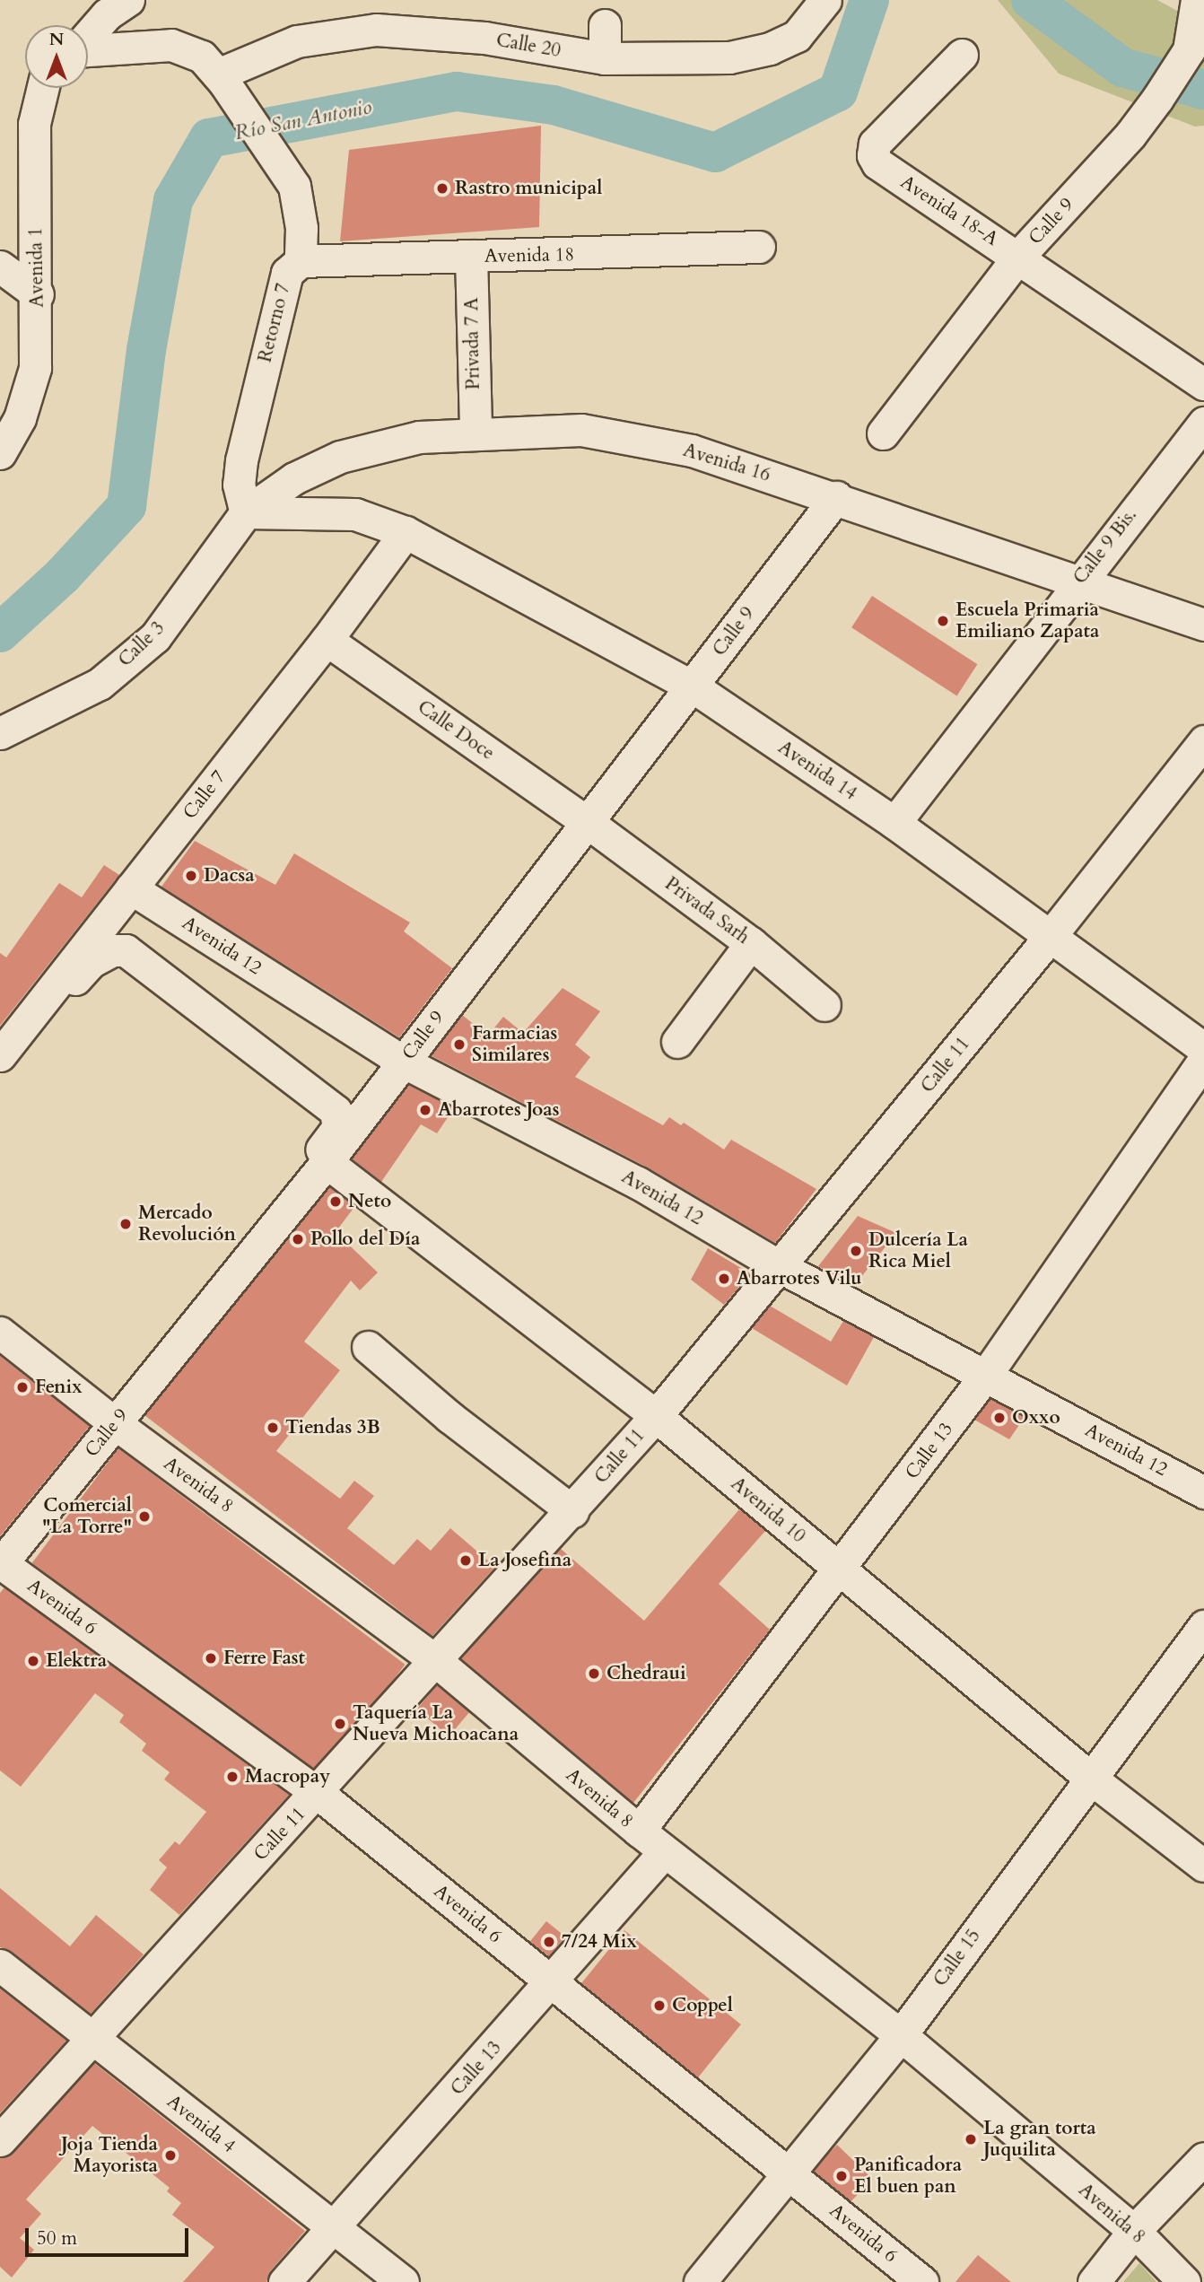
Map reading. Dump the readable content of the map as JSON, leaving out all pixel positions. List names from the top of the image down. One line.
{"streets":{"street":["Calle 20","Avenida 18-A","Calle 9","Avenida 18","Avenida 1","Retorno 7","Privada 7 A","Avenida 16","Calle 9 Bis.","Calle 3","Calle Doce","Avenida 14","Calle 7","Privada Sarh","Avenida 12","Calle 11","Calle 13","Avenida 8","Avenida 10","Avenida 6","Calle 15","Avenida 4"]},"crossings":[["Calle 20","Retorno 7"],["Avenida 18-A","Calle 9"],["Calle 9","Avenida 16"],["Calle 9","Calle Doce"],["Calle 9","Avenida 14"],["Calle 9","Privada Sarh"],["Calle 9","Avenida 12"],["Calle 9","Avenida 8"],["Calle 9","Avenida 10"],["Calle 9","Avenida 6"],["Avenida 18","Retorno 7"],["Avenida 18","Privada 7 A"],["Retorno 7","Avenida 16"],["Retorno 7","Calle 3"],["Privada 7 A","Avenida 16"],["Avenida 16","Calle 9 Bis."],["Avenida 16","Calle 3"],["Calle 9 Bis.","Avenida 14"],["Calle Doce","Calle 7"],["Calle Doce","Privada Sarh"],["Avenida 14","Calle 7"],["Avenida 14","Calle 11"],["Calle 7","Avenida 12"],["Avenida 12","Calle 11"],["Avenida 12","Calle 13"],["Calle 11","Avenida 8"],["Calle 11","Avenida 10"],["Calle 11","Avenida 6"],["Calle 11","Avenida 4"],["Calle 13","Avenida 8"],["Calle 13","Avenida 10"],["Calle 13","Avenida 6"],["Calle 13","Avenida 4"],["Avenida 8","Calle 15"],["Avenida 10","Calle 15"],["Avenida 6","Calle 15"]],"water":["Río San Antonio"],"places":["Rastro municipal","Escuela Primaria Emiliano Zapata","Dacsa","Farmacias Similares","Abarrotes Joas","Neto","Mercado Revolución","Pollo del Día","Dulcería La Rica Miel","Abarrotes Vilu","Fenix","Oxxo","Tiendas 3B","Comercial \"La Torre\"","La Josefina","Ferre Fast","Elektra","Chedraui","Taquería La Nueva Michoacana","Macropay","7/24 Mix","Coppel","La gran torta Juquilita","Joja Tienda Mayorista","Panificadora El buen pan"],"scale_bar":"50 m","north":"top"}
